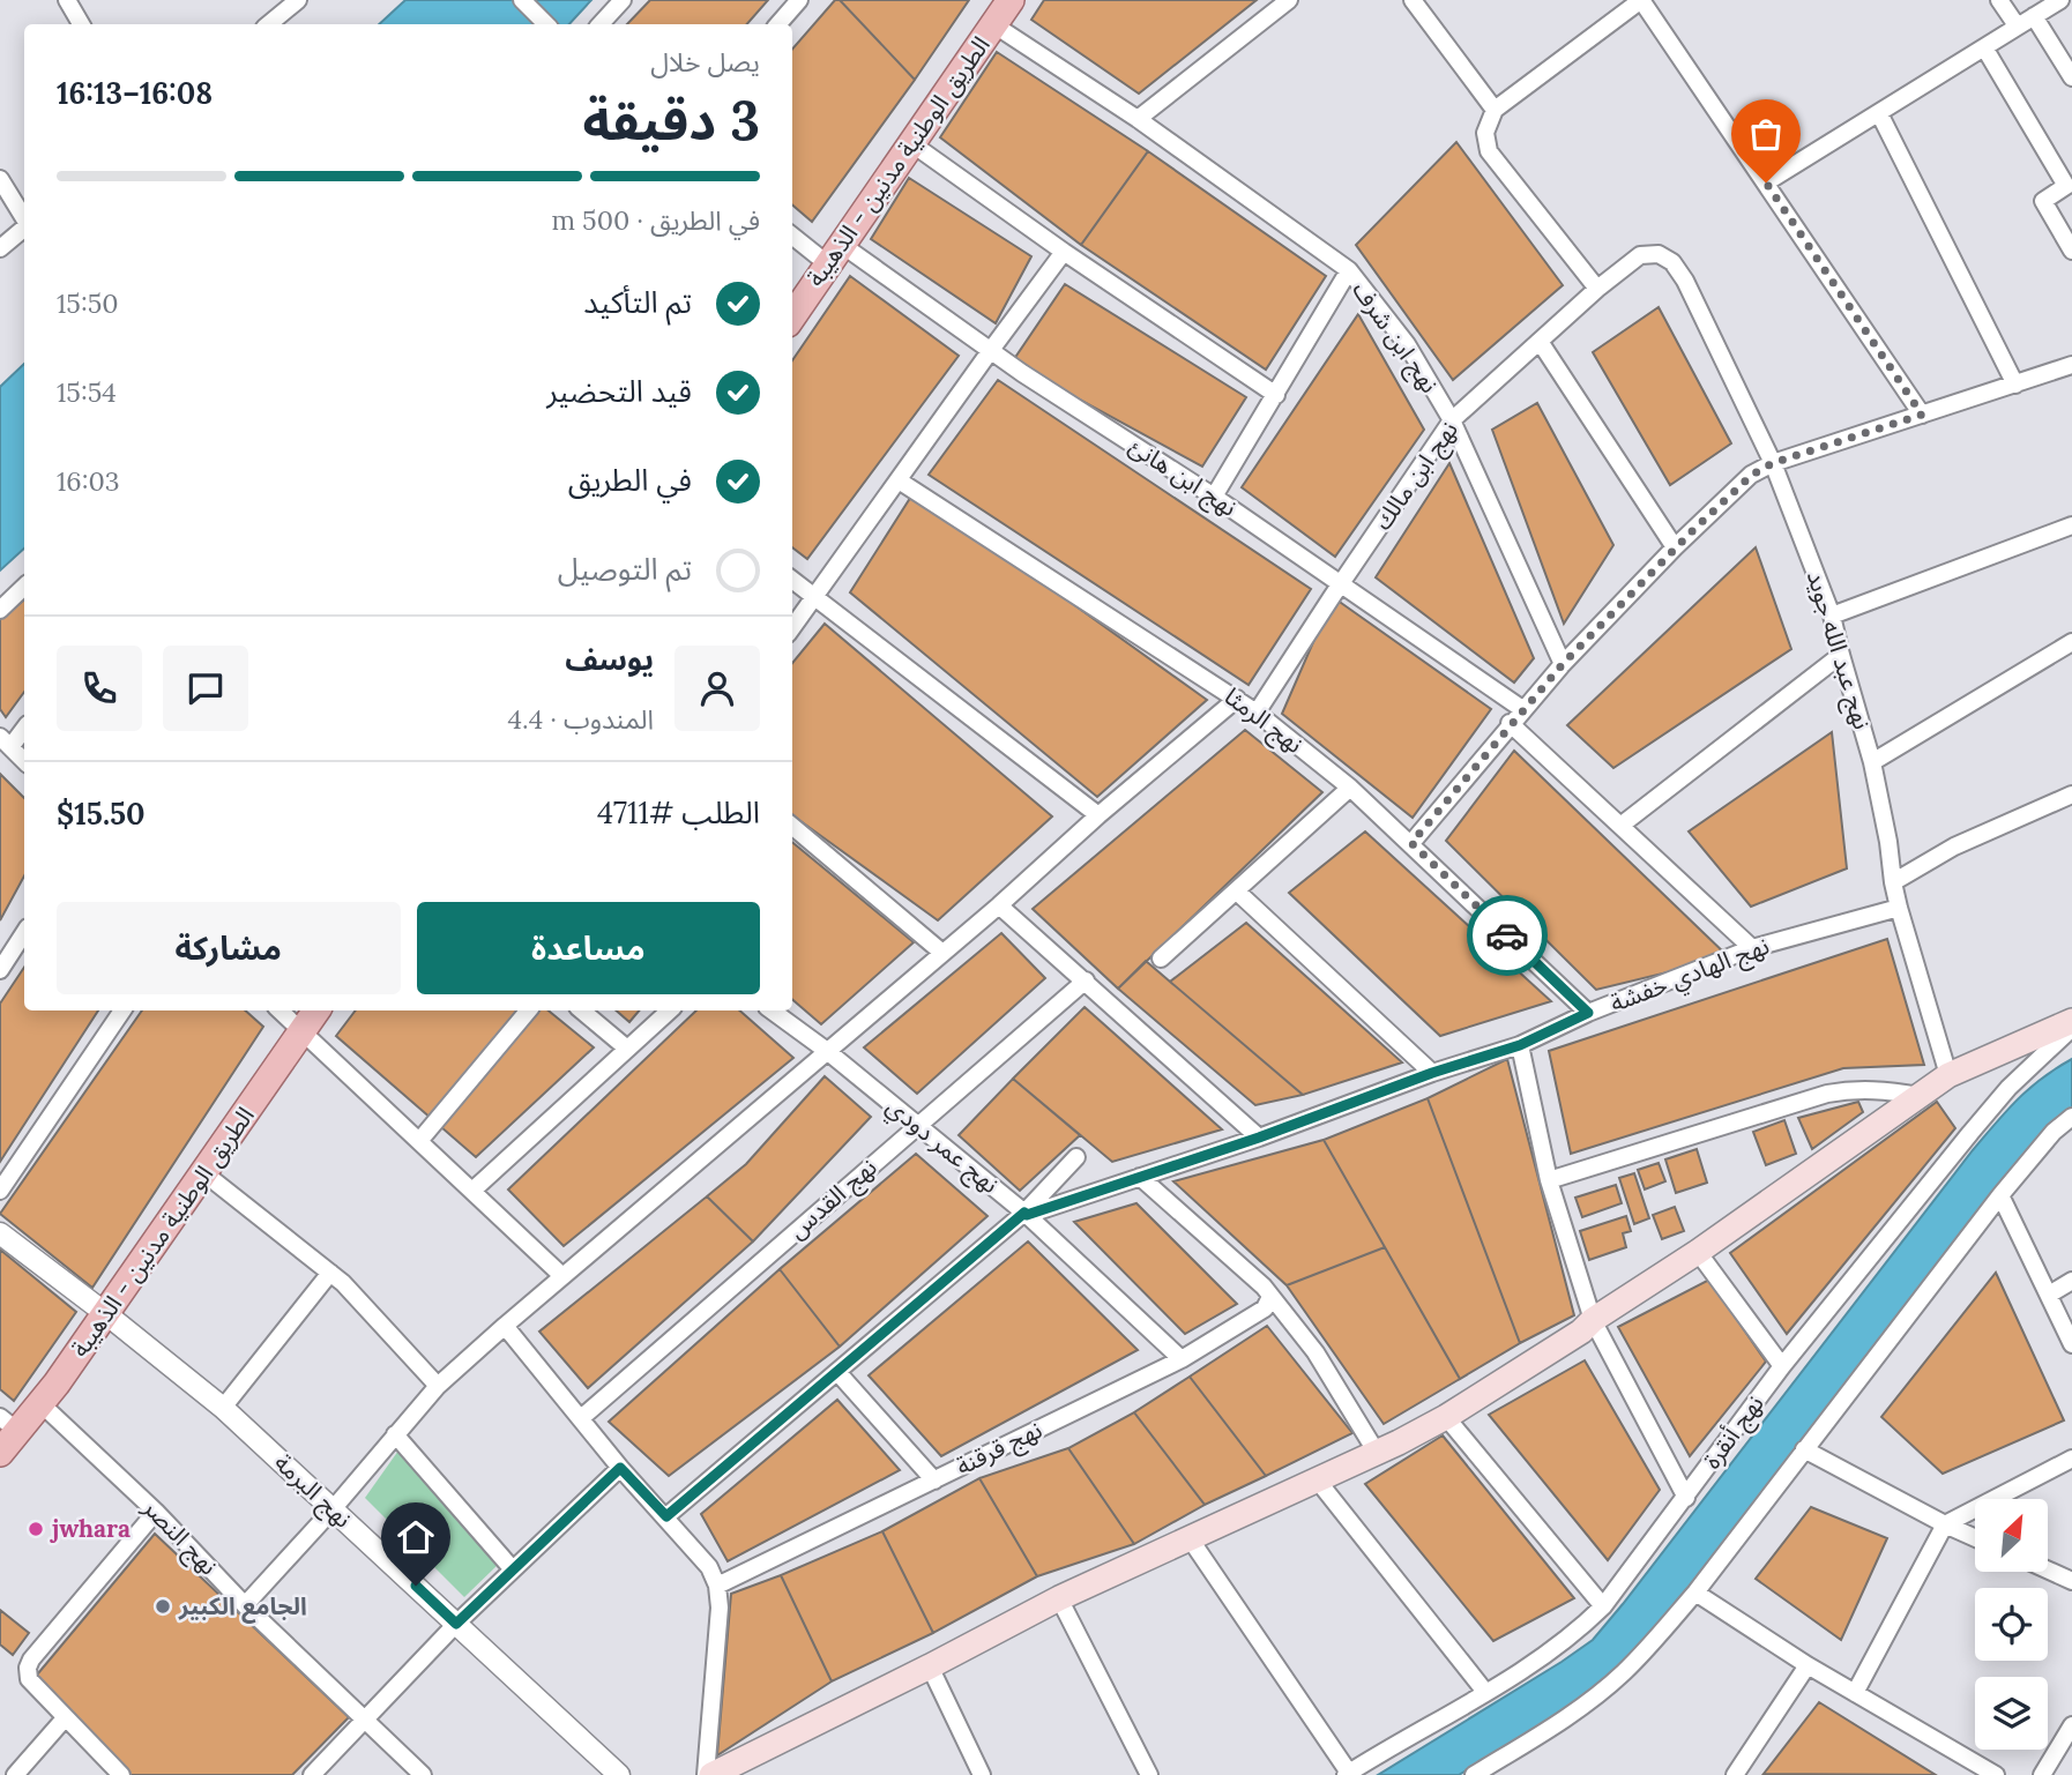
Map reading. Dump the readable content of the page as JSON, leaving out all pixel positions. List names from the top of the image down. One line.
{"streets":{"main road":["الطريق الوطنية مدنين - الذهيبة"],"street":["نهج ابن شرف","نهج ابن مالك","نهج ابن هانئ","نهج عبد الله جويد","نهج الرمثا","نهج الهادي خفشة","نهج عمر دودي","نهج القدس","نهج أنقرة","نهج قرقنة","نهج البرمة","نهج النصر"]},"crossings":[["الطريق الوطنية مدنين - الذهيبة","نهج ابن شرف"],["الطريق الوطنية مدنين - الذهيبة","نهج ابن هانئ"],["الطريق الوطنية مدنين - الذهيبة","نهج البرمة"],["الطريق الوطنية مدنين - الذهيبة","نهج النصر"],["نهج ابن شرف","نهج ابن مالك"],["نهج ابن مالك","نهج ابن هانئ"],["نهج ابن مالك","نهج عبد الله جويد"],["نهج ابن مالك","نهج الرمثا"],["نهج عبد الله جويد","نهج الهادي خفشة"],["نهج الرمثا","نهج الهادي خفشة"],["نهج الهادي خفشة","نهج عمر دودي"],["نهج عمر دودي","نهج القدس"],["نهج عمر دودي","نهج قرقنة"]],"places":["jwhara","الجامع الكبير"],"north":"top right","page":{"heading":["3 دقيقة","يصل خلال","16:08–16:13"],"panel":["يوسف","المندوب · 4.4","الطلب #4711","$15.50"],"bar":"في الطريق · 500 m","list":[["تم التأكيد","15:50"],["قيد التحضير","15:54"],["في الطريق","16:03"],"تم التوصيل"],"buttons":["مساعدة","مشاركة"]}}
